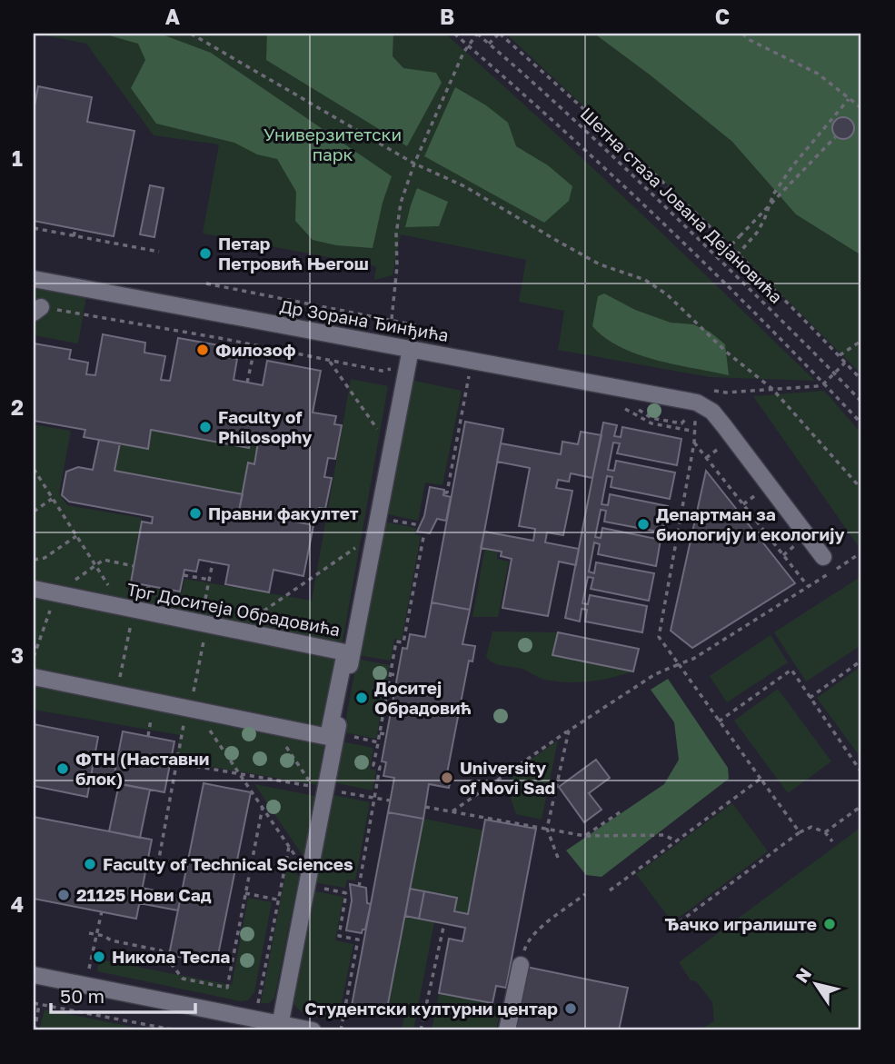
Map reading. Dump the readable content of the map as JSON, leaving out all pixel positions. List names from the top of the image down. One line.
{"streets":{"street":["Др Зорана Ђинђића","Трг Доситеја Обрадовића"],"path":["Шетна стаза Јована Дејановића"]},"parks":["Универзитетски парк"],"places":["Петар Петровић Његош","Филозоф","Faculty of Philosophy","Правни факултет","Департман за биологију и екологију","Доситеј Обрадовић","ФТН (Наставни блок)","University of Novi Sad","Faculty of Technical Sciences","21125 Нови Сад","Ђачко игралиште","Никола Тесла","Студентски културни центар"],"scale_bar":"50 m","north":"top left","grid":{"columns":["A","B","C"],"rows":["1","2","3","4"]}}
